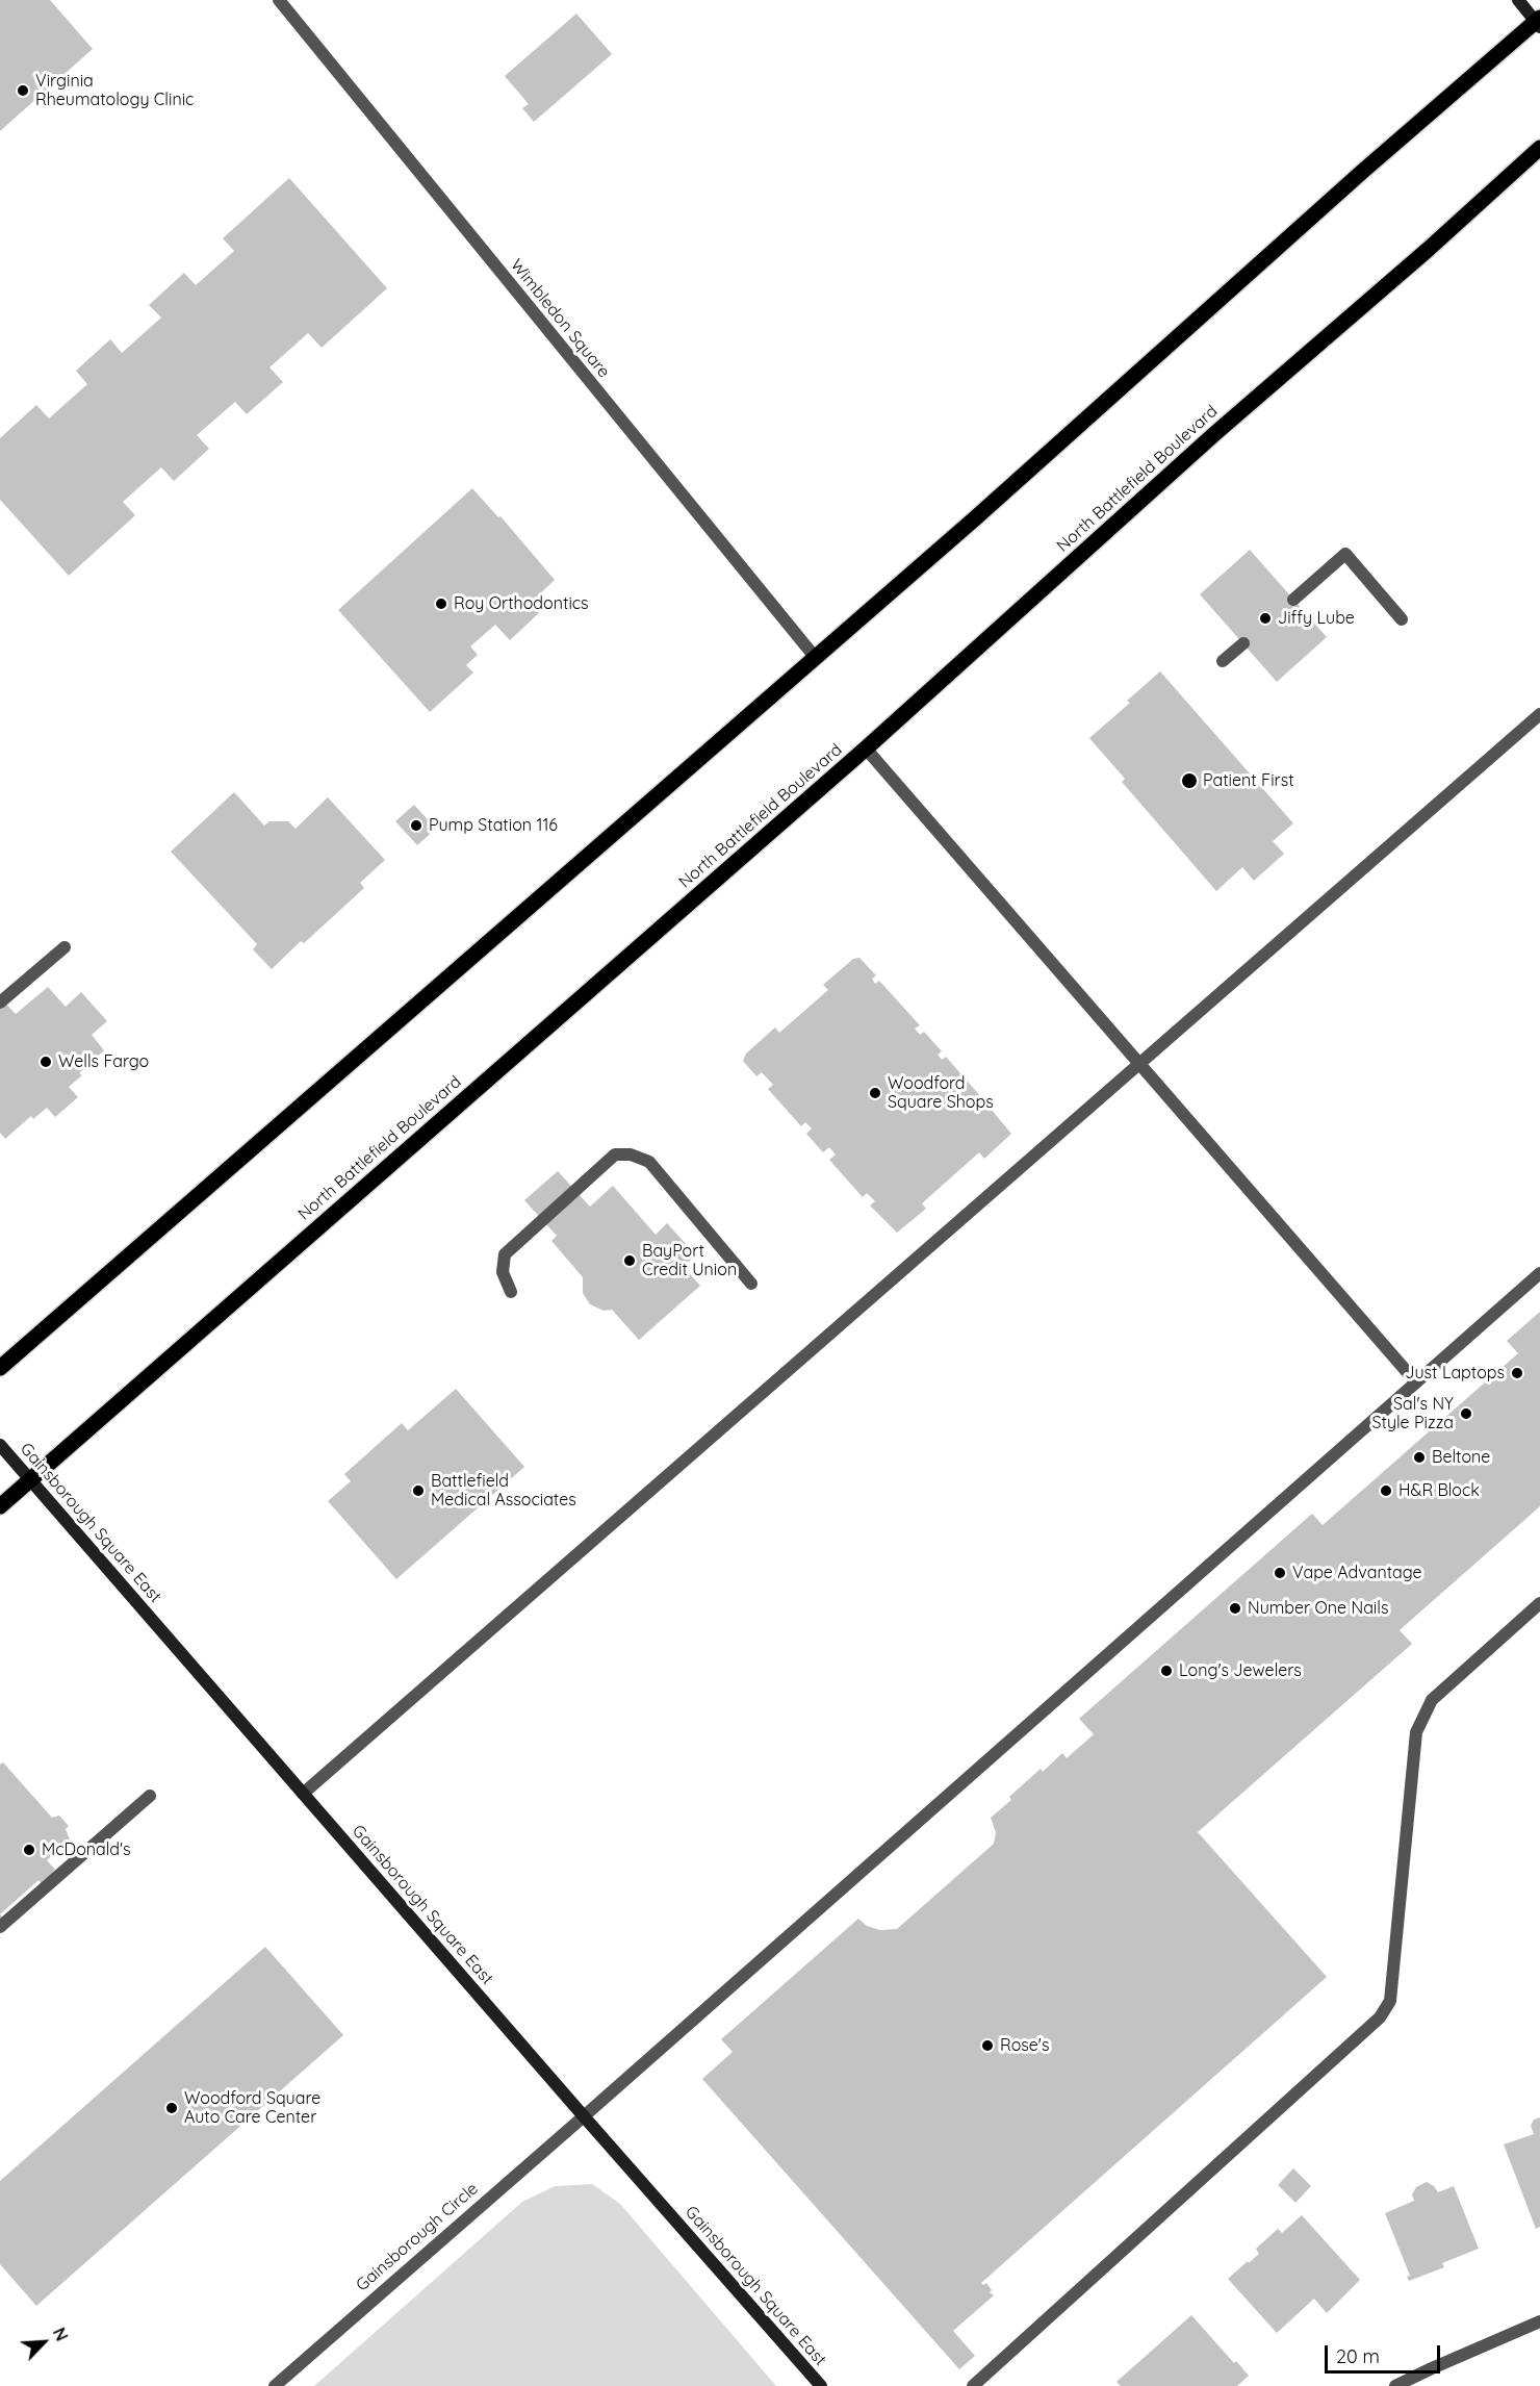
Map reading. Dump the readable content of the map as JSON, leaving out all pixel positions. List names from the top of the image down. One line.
{"streets":{"main road":["North Battlefield Boulevard"],"street":["Wimbledon Square","Gainsborough Square East","Gainsborough Circle"]},"crossings":[["North Battlefield Boulevard","Gainsborough Square East"],["Gainsborough Square East","Gainsborough Circle"]],"places":["Virginia Rheumatology Clinic","Roy Orthodontics","Jiffy Lube","Patient First","Pump Station 116","Wells Fargo","Woodford Square Shops","BayPort Credit Union","Just Laptops","Sal's NY Style Pizza","Beltone","Battlefield Medical Associates","H&R Block","Vape Advantage","Number One Nails","Long's Jewelers","McDonald's","Rose's","Woodford Square Auto Care Center"],"scale_bar":"20 m","north":"top right"}
